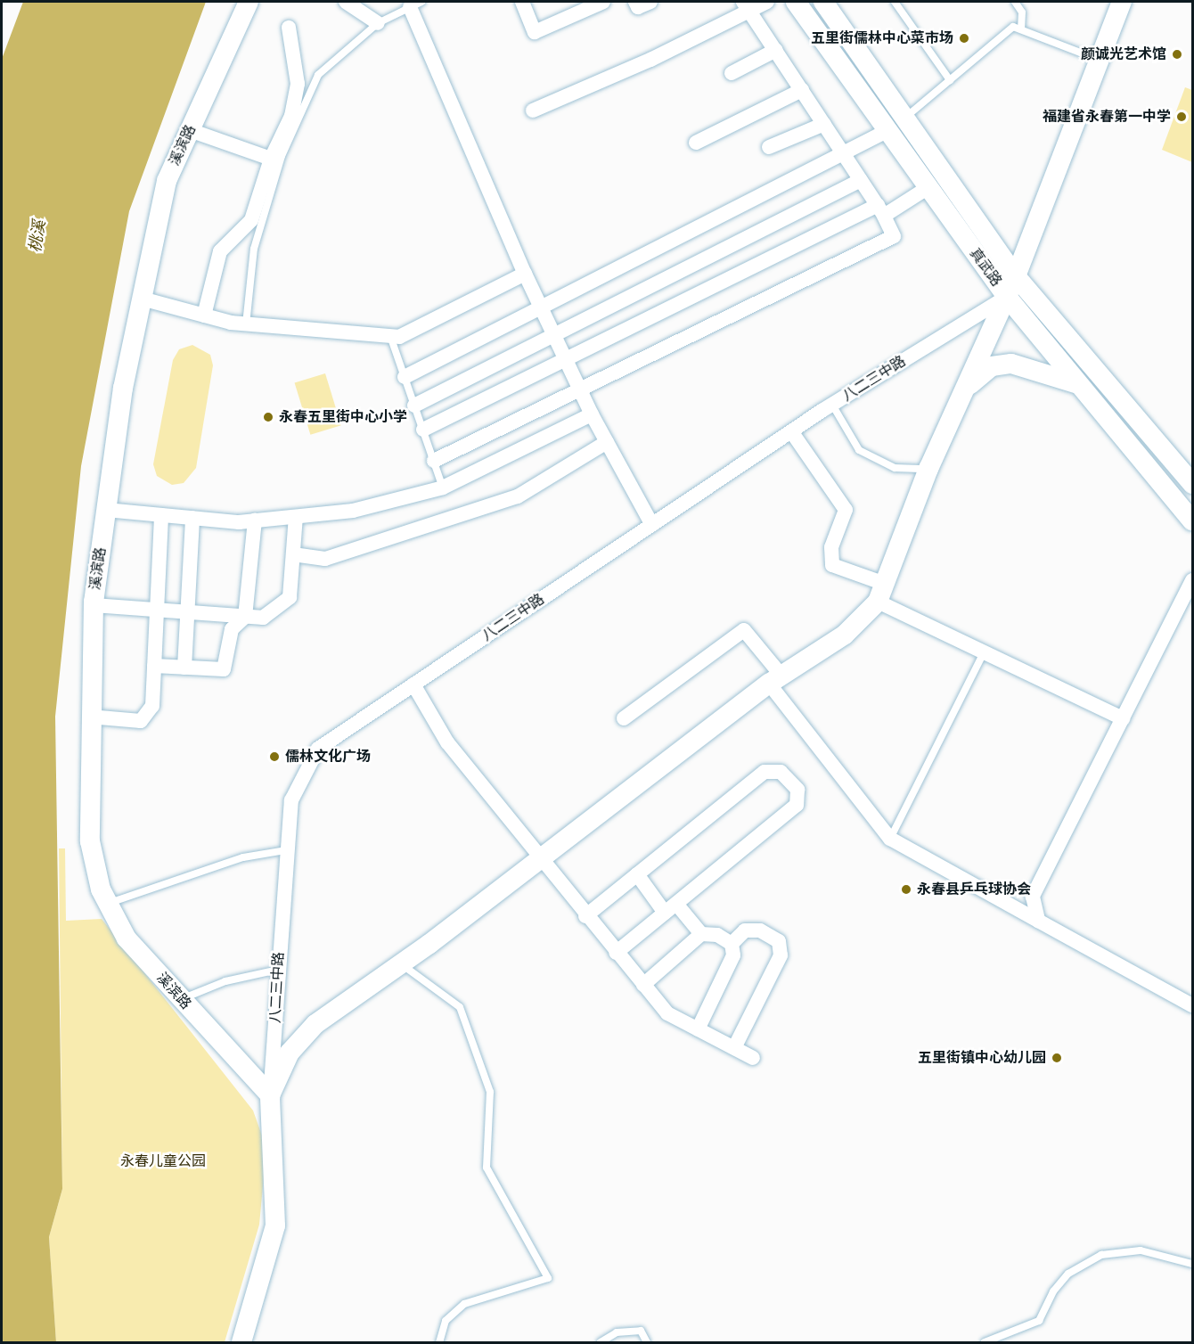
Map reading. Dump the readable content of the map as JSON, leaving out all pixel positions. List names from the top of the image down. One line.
{"streets":{"main road":["溪滨路","真武路","八二三中路"]},"crossings":[["溪滨路","八二三中路"],["真武路","八二三中路"]],"water":["桃溪"],"parks":["永春儿童公园"],"places":["五里街儒林中心菜市场","颜诚光艺术馆","福建省永春第一中学","永春五里街中心小学","儒林文化广场","永春县乒乓球协会","五里街镇中心幼儿园"]}
